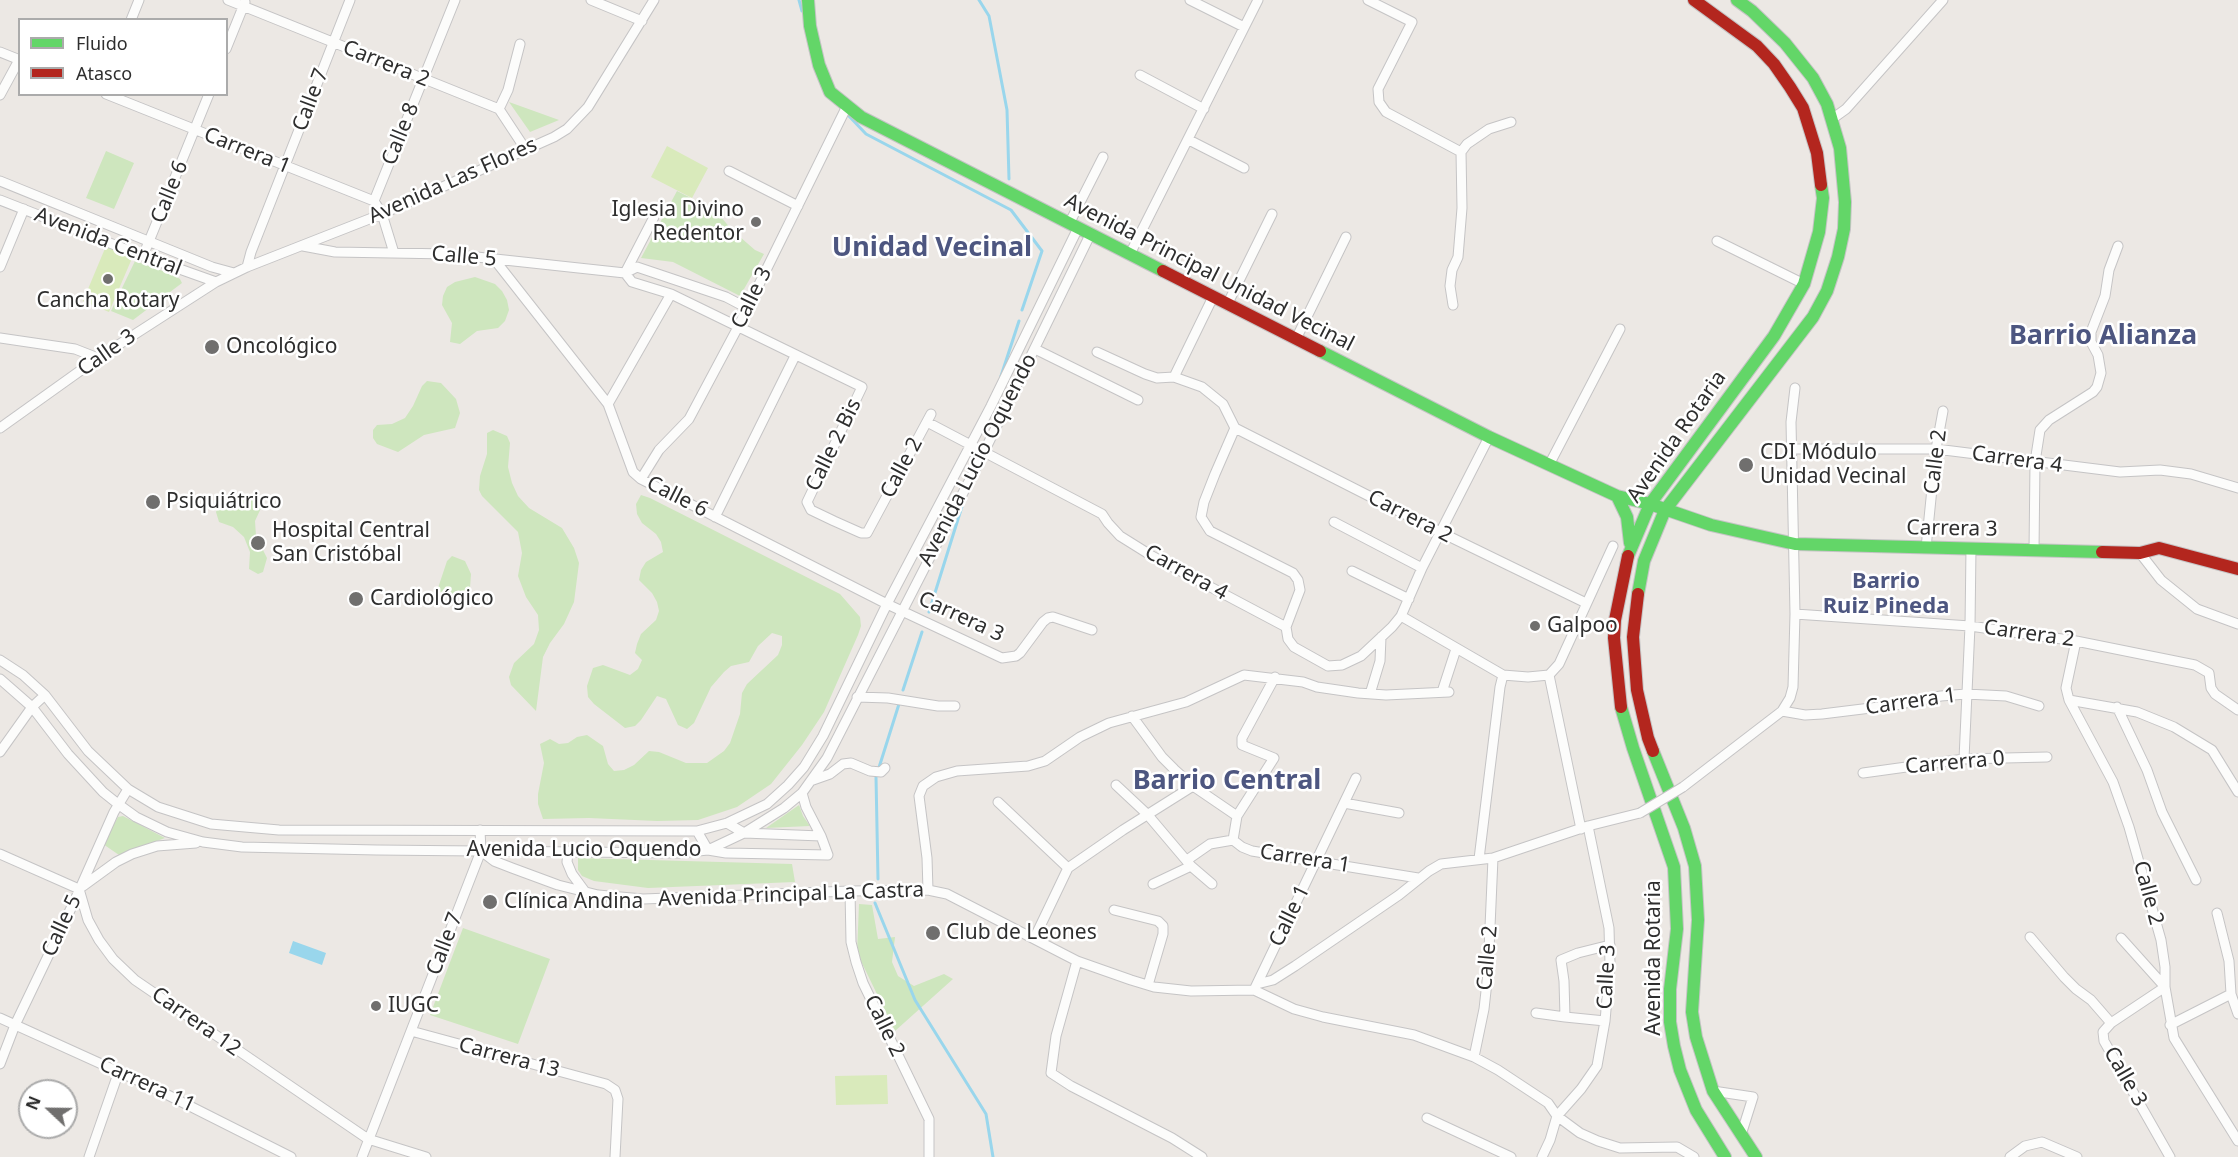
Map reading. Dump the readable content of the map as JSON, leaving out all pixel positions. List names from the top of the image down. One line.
{"streets":{"main road":["Avenida Principal Unidad Vecinal","Avenida Rotaria","Carrera 3"],"street":["Carrera 2","Calle 7","Calle 8","Carrera 1","Avenida Las Flores","Calle 6","Avenida Central","Calle 5","Calle 3","Calle 2 Bis","Avenida Lucio Oquendo","Carrera 4","Calle 2","Carrerra 0","Avenida Principal La Castra","Calle 1","Carrera 12","Carrera 13","Carrera 11"]},"crossings":[["Carrera 2","Calle 7"],["Carrera 2","Calle 8"],["Carrera 2","Calle 2"],["Calle 7","Carrera 1"],["Calle 7","Avenida Las Flores"],["Calle 7","Avenida Lucio Oquendo"],["Calle 7","Avenida Principal La Castra"],["Calle 7","Carrera 12"],["Calle 7","Carrera 13"],["Calle 8","Carrera 1"],["Carrera 1","Calle 6"],["Carrera 1","Calle 1"],["Avenida Las Flores","Avenida Central"],["Avenida Las Flores","Calle 5"],["Avenida Las Flores","Calle 3"],["Calle 6","Avenida Central"],["Calle 6","Calle 5"],["Calle 6","Calle 3"],["Calle 6","Avenida Lucio Oquendo"],["Avenida Central","Calle 3"],["Calle 5","Calle 3"],["Calle 5","Calle 2 Bis"],["Calle 5","Avenida Lucio Oquendo"],["Calle 5","Carrera 12"],["Calle 5","Carrera 11"],["Avenida Principal Unidad Vecinal","Calle 3"],["Avenida Principal Unidad Vecinal","Avenida Rotaria"],["Avenida Principal Unidad Vecinal","Avenida Lucio Oquendo"],["Avenida Principal Unidad Vecinal","Carrera 3"],["Calle 3","Calle 2"],["Calle 3","Avenida Principal La Castra"],["Avenida Rotaria","Carrera 3"],["Calle 2 Bis","Calle 2"],["Avenida Lucio Oquendo","Carrera 4"],["Avenida Lucio Oquendo","Calle 2"],["Avenida Lucio Oquendo","Carrera 3"],["Avenida Lucio Oquendo","Avenida Principal La Castra"],["Carrera 4","Calle 2"],["Calle 2","Carrera 3"],["Calle 2","Avenida Principal La Castra"],["Avenida Principal La Castra","Calle 1"]],"districts":["Unidad Vecinal","Barrio Alianza","Barrio Ruiz Pineda","Barrio Central"],"places":["Iglesia Divino Redentor","Cancha Rotary","Oncológico","CDI Módulo Unidad Vecinal","Psiquiátrico","Hospital Central San Cristóbal","Cardiológico","Galpoo","Clínica Andina","Club de Leones","IUGC"],"legend":["Fluido","Atasco"],"north":"left"}
